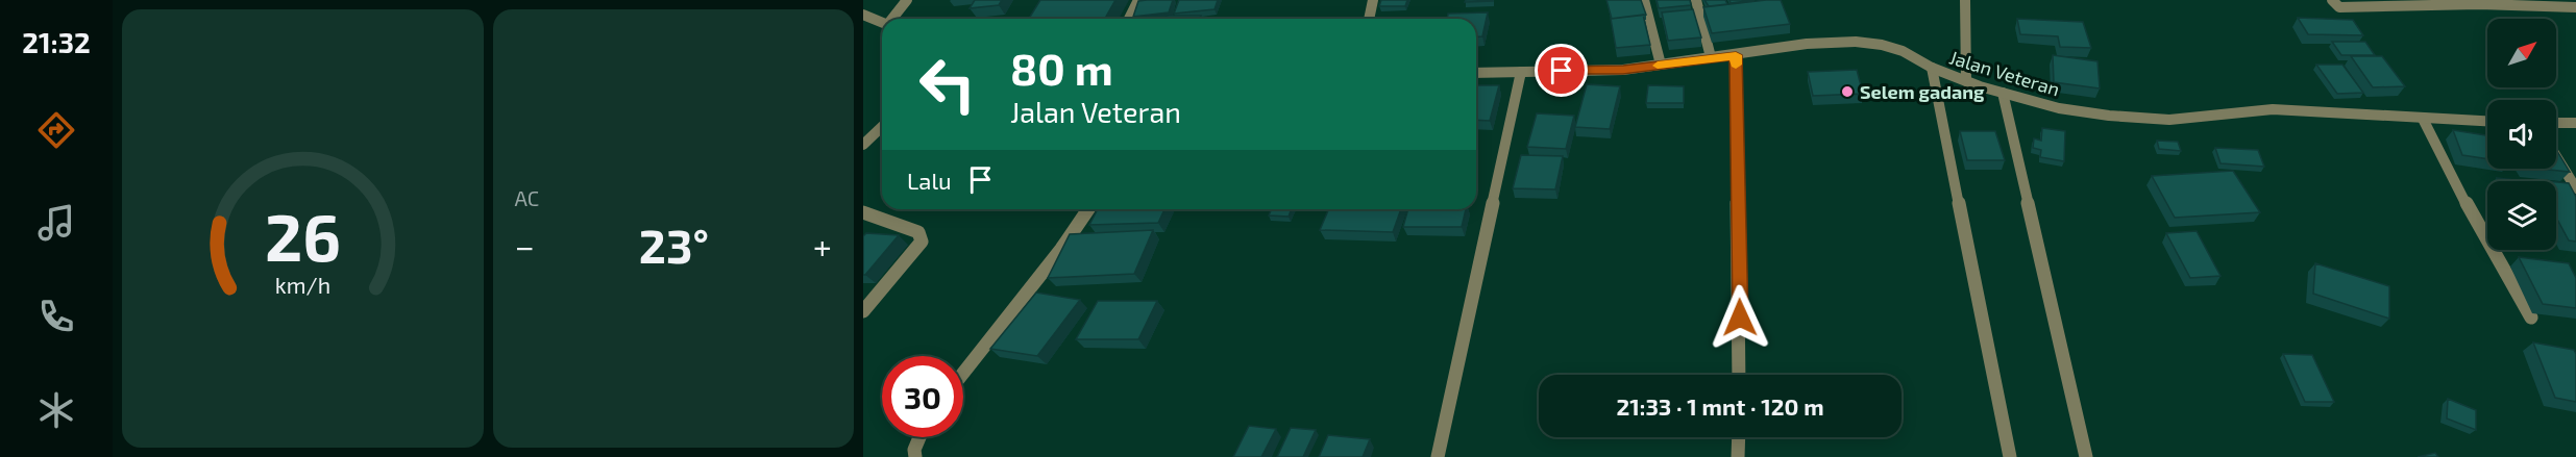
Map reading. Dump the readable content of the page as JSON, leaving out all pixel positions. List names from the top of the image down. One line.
{"streets":{"street":["Jalan Veteran"]},"places":["Selem gadang"],"north":"top right","page":{"tabs":"21:32","tile":"AC","turn":["80 m","Jalan Veteran"],"then":"Lalu","heat":["−","23°","+"],"limit":"30","trip":"21:33 · 1 mnt · 120 m","gauge":["26","km/h"]}}
